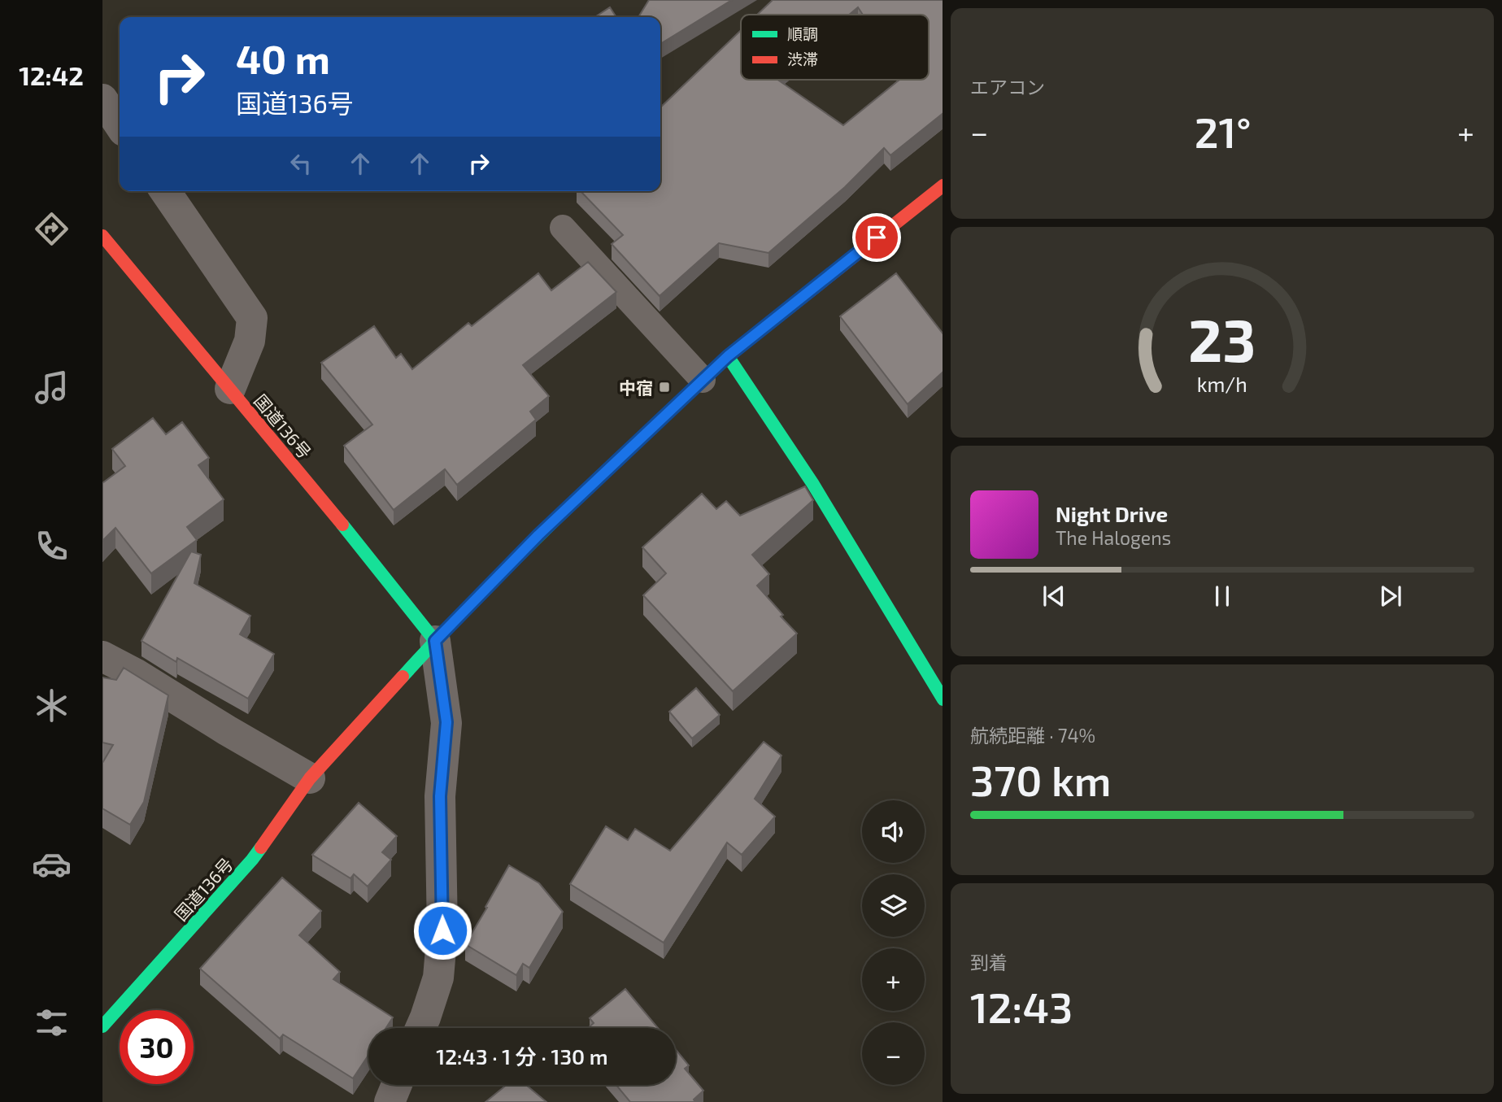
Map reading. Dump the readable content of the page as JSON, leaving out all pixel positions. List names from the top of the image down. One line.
{"streets":{"main road":["国道136号"]},"places":{"transit":["中宿"]},"legend":["順調","渋滞"],"page":{"tabs":"12:42","tile":["エアコン",["航続距離 · 74%","370 km"],["到着","12:43"]],"turn":["40 m","国道136号"],"heat":["−","21°","+"],"song":["Night Drive","The Halogens"],"map_buttons":["+","−"],"limit":"30","trip":"12:43 · 1 分 · 130 m","gauge":["23","km/h"]}}
